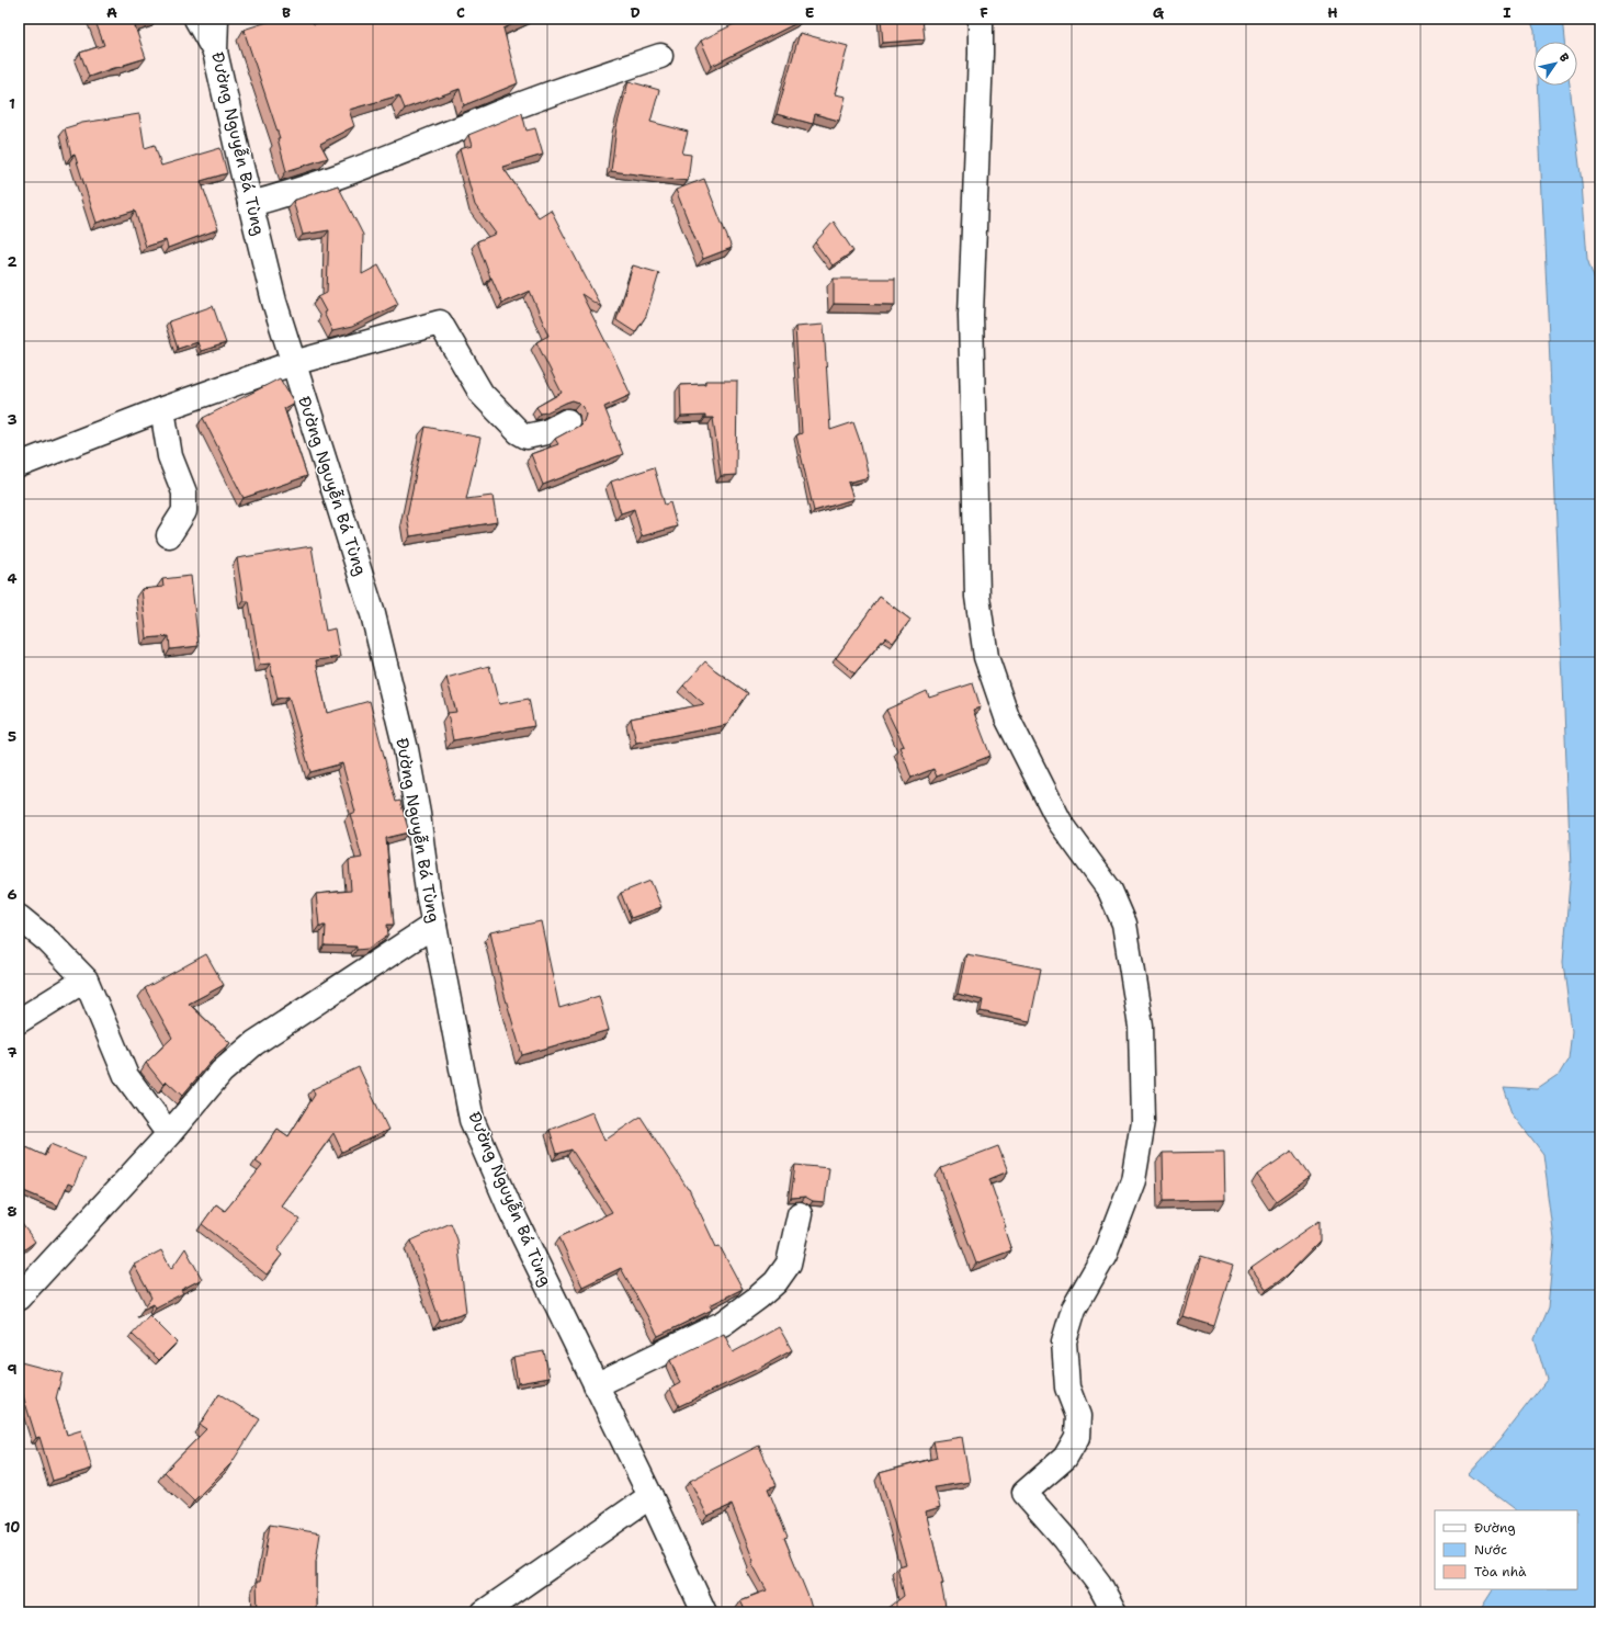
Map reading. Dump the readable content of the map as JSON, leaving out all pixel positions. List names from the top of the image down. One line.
{"streets":{"street":["Đường Nguyễn Bá Tùng"]},"legend":["Đường","Nước","Tòa nhà"],"north":"top right","grid":{"columns":["A","B","C","D","E","F","G","H","I"],"rows":["1","2","3","4","5","6","7","8","9","10"]}}
